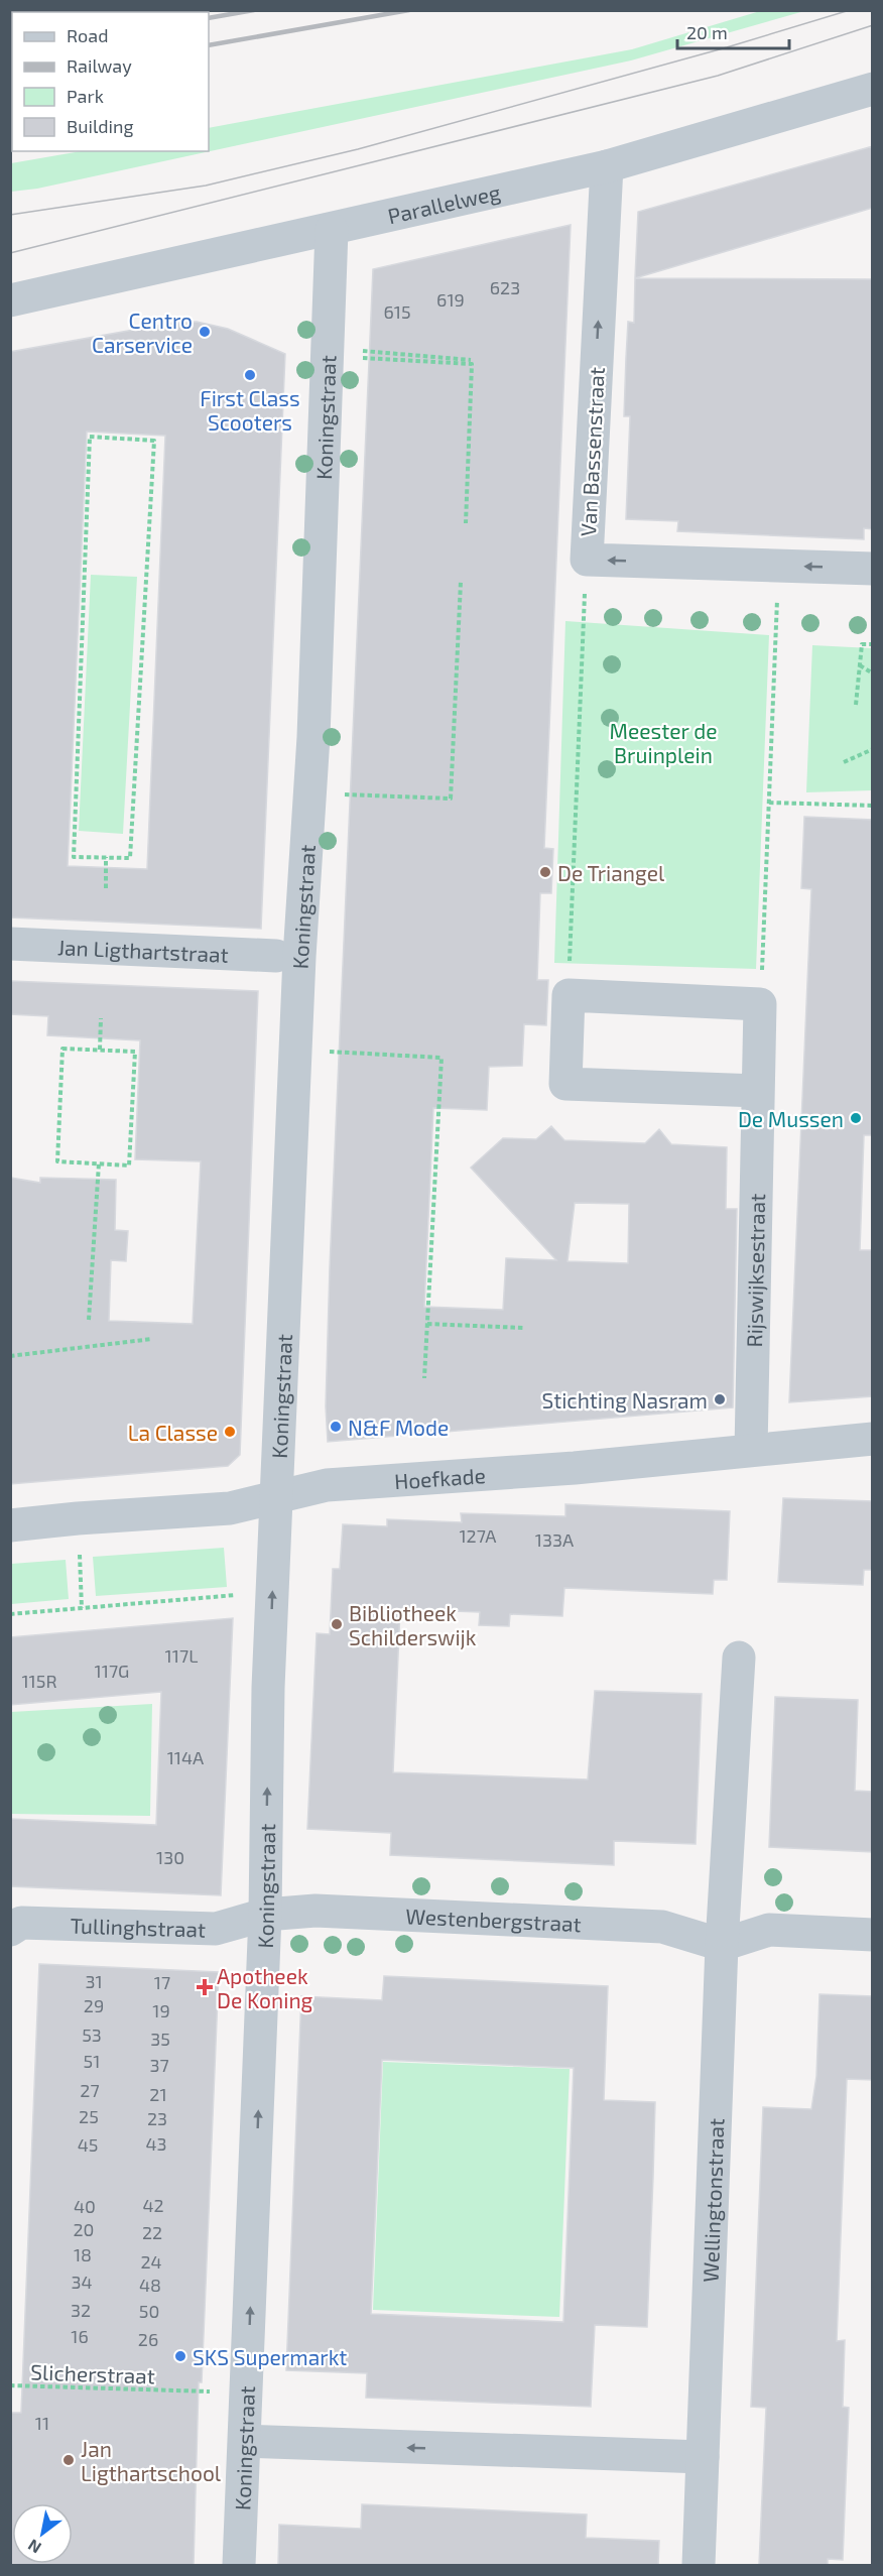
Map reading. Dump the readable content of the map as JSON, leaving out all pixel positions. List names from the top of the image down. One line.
{"streets":{"street":["Parallelweg","Koningstraat","Van Bassenstraat","Jan Ligthartstraat","Rijswijksestraat","Hoefkade","Westenbergstraat","Tullinghstraat","Wellingtonstraat"],"path":["Slicherstraat"]},"crossings":[["Parallelweg","Koningstraat"],["Parallelweg","Van Bassenstraat"],["Koningstraat","Hoefkade"],["Koningstraat","Westenbergstraat"],["Koningstraat","Tullinghstraat"],["Koningstraat","Slicherstraat"],["Rijswijksestraat","Hoefkade"],["Westenbergstraat","Tullinghstraat"],["Westenbergstraat","Wellingtonstraat"]],"parks":["Meester de Bruinplein"],"places":{"other":["Centro Carservice","First Class Scooters","De Triangel","De Mussen","Stichting Nasram","N&F Mode","La Classe","Bibliotheek Schilderswijk","SKS Supermarkt","Jan Ligthartschool"],"health":["Apotheek De Koning"]},"house_numbers":["623","619","615","127A","133A","117L","117G","115R","114A","130","31","17","29","19","53","35","51","37","27","21","25","23","43","45","42","40","20","22","18","24","34","48","32","50","16","26","11"],"legend":["Road","Railway","Park","Building"],"scale_bar":"20 m","north":"bottom left"}
